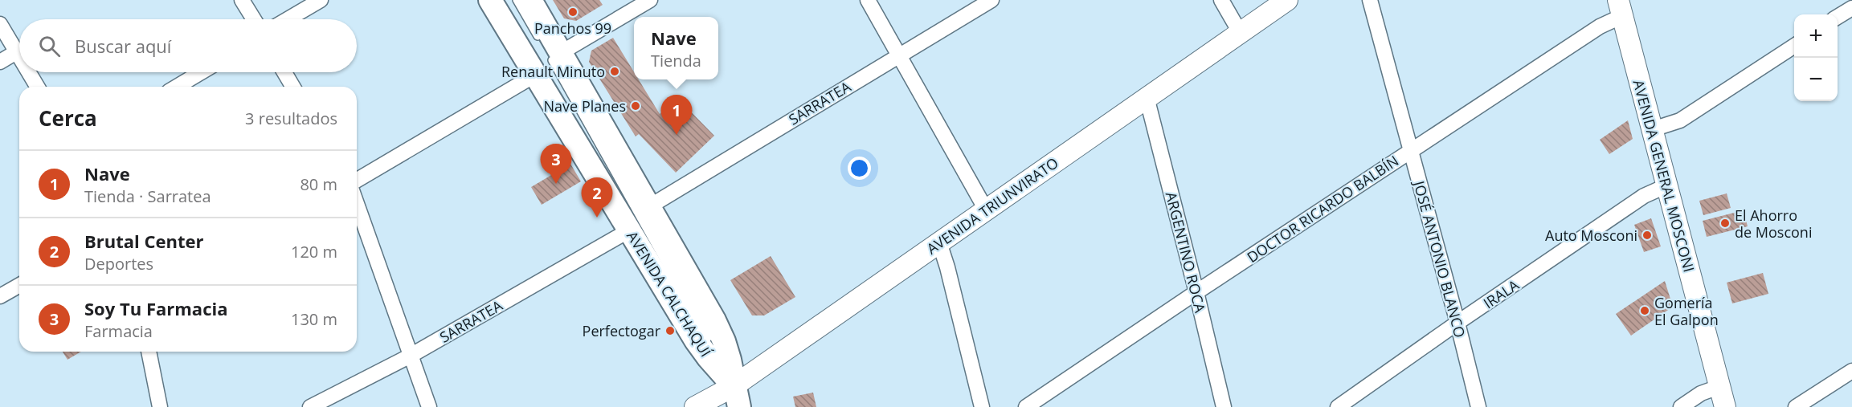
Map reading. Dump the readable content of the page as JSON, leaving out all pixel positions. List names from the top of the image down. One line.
{"streets":{"main road":["AVENIDA CALCHAQUÍ"],"street":["SARRATEA","AVENIDA GENERAL MOSCONI","AVENIDA TRIUNVIRATO","DOCTOR RICARDO BALBÍN","ARGENTINO ROCA","JOSÉ ANTONIO BLANCO","IRALA"]},"crossings":[["SARRATEA","AVENIDA CALCHAQUÍ"],["AVENIDA GENERAL MOSCONI","DOCTOR RICARDO BALBÍN"],["AVENIDA GENERAL MOSCONI","IRALA"],["AVENIDA TRIUNVIRATO","ARGENTINO ROCA"],["AVENIDA TRIUNVIRATO","AVENIDA CALCHAQUÍ"],["DOCTOR RICARDO BALBÍN","ARGENTINO ROCA"],["DOCTOR RICARDO BALBÍN","JOSÉ ANTONIO BLANCO"],["JOSÉ ANTONIO BLANCO","IRALA"]],"places":["Panchos 99","Renault Minuto","Nave Planes","El Ahorro de Mosconi","Auto Mosconi","Gomería El Galpon","Perfectogar"],"page":{"map_buttons":["+","−"],"popup":["Nave","Tienda"],"search":"Buscar aquí","heading":["Cerca","3 resultados"],"pins":["1","3","2"],"list":[{"mark":"1","name":"Nave","note":"Tienda · Sarratea","value":"80 m"},{"mark":"2","name":"Brutal Center","note":"Deportes","value":"120 m"},{"mark":"3","name":"Soy Tu Farmacia","note":"Farmacia","value":"130 m"}]}}
